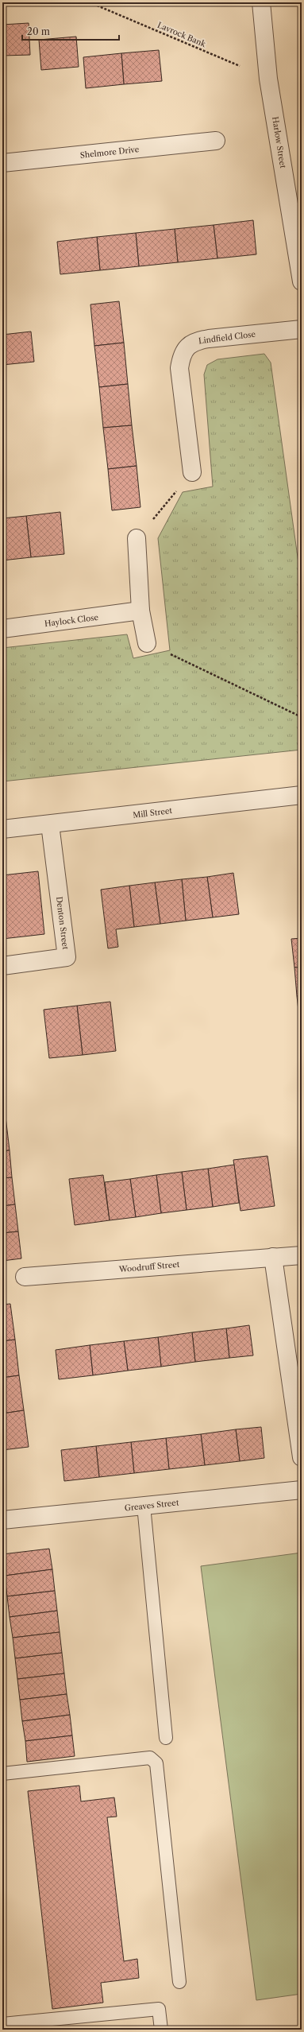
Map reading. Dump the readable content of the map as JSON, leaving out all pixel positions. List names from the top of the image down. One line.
{"streets":{"street":["Harlow Street","Shelmore Drive","Lindfield Close","Haylock Close","Mill Street","Denton Street","Woodruff Street","Greaves Street"],"path":["Lavrock Bank"]},"crossings":[["Lavrock Bank","Harlow Street"],["Mill Street","Denton Street"]],"scale_bar":"20 m"}
